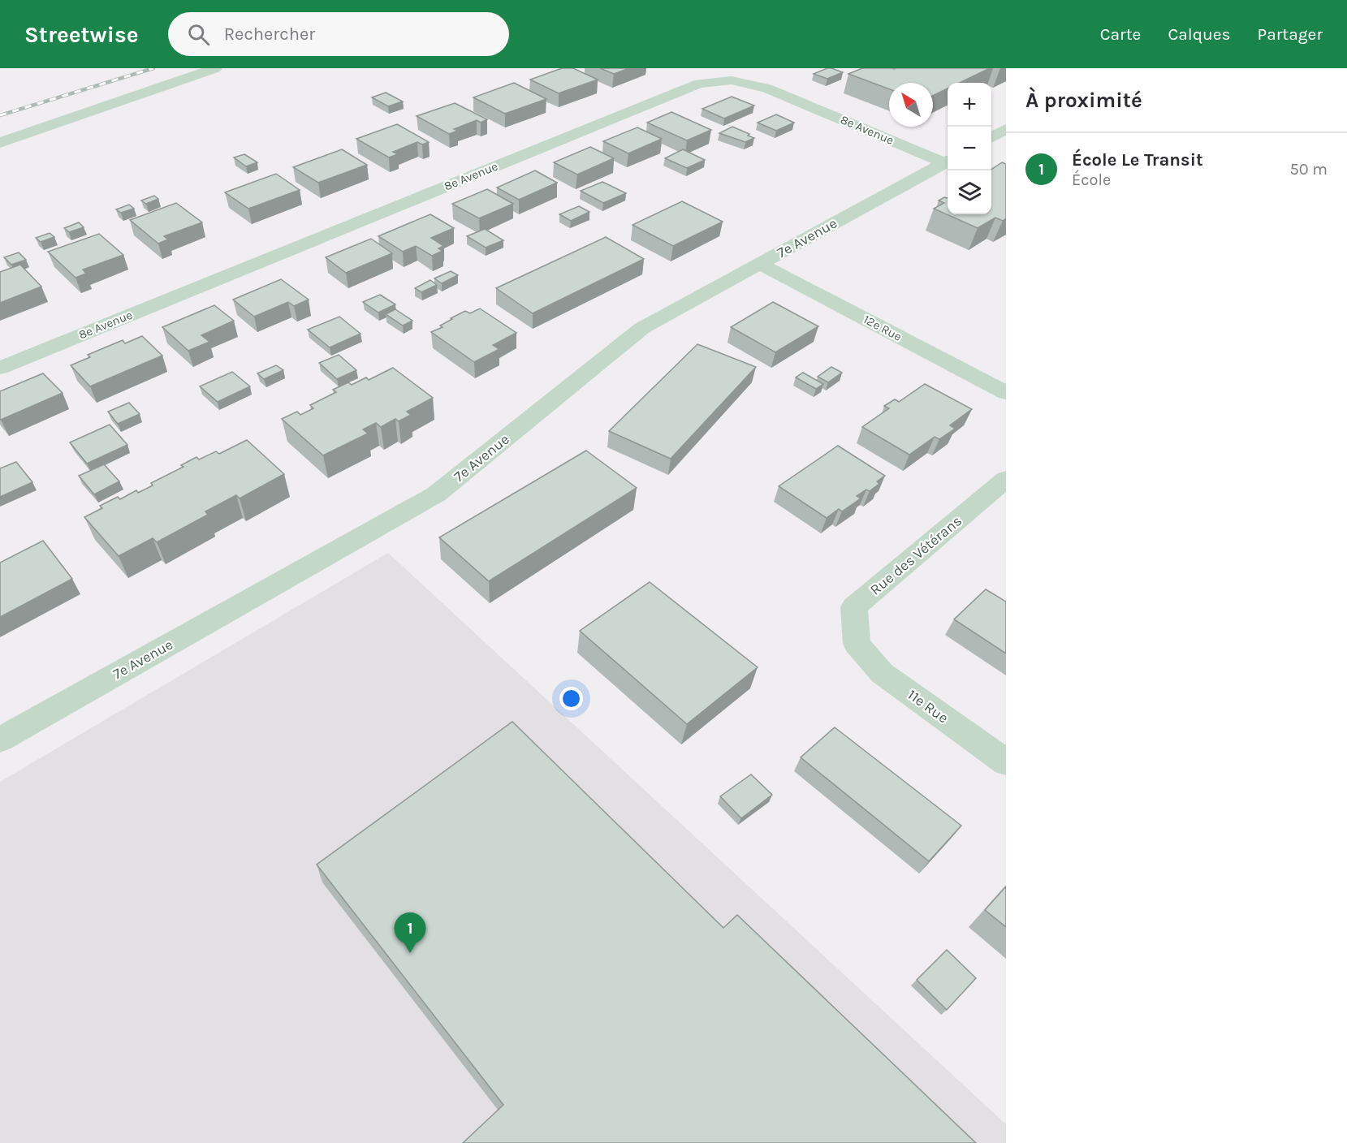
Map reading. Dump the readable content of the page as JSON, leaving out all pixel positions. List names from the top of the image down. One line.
{"streets":{"street":["8e Avenue","7e Avenue","12e Rue","Rue des Vétérans","11e Rue"]},"crossings":[["7e Avenue","12e Rue"],["Rue des Vétérans","11e Rue"]],"north":"top left","page":{"header":"Streetwise","search":"Rechercher","nav":["Carte","Calques","Partager"],"heading":"À proximité","map_buttons":["+","−"],"list":[{"mark":"1","name":"École Le Transit","note":"École","value":"50 m"}],"pins":"1"}}
